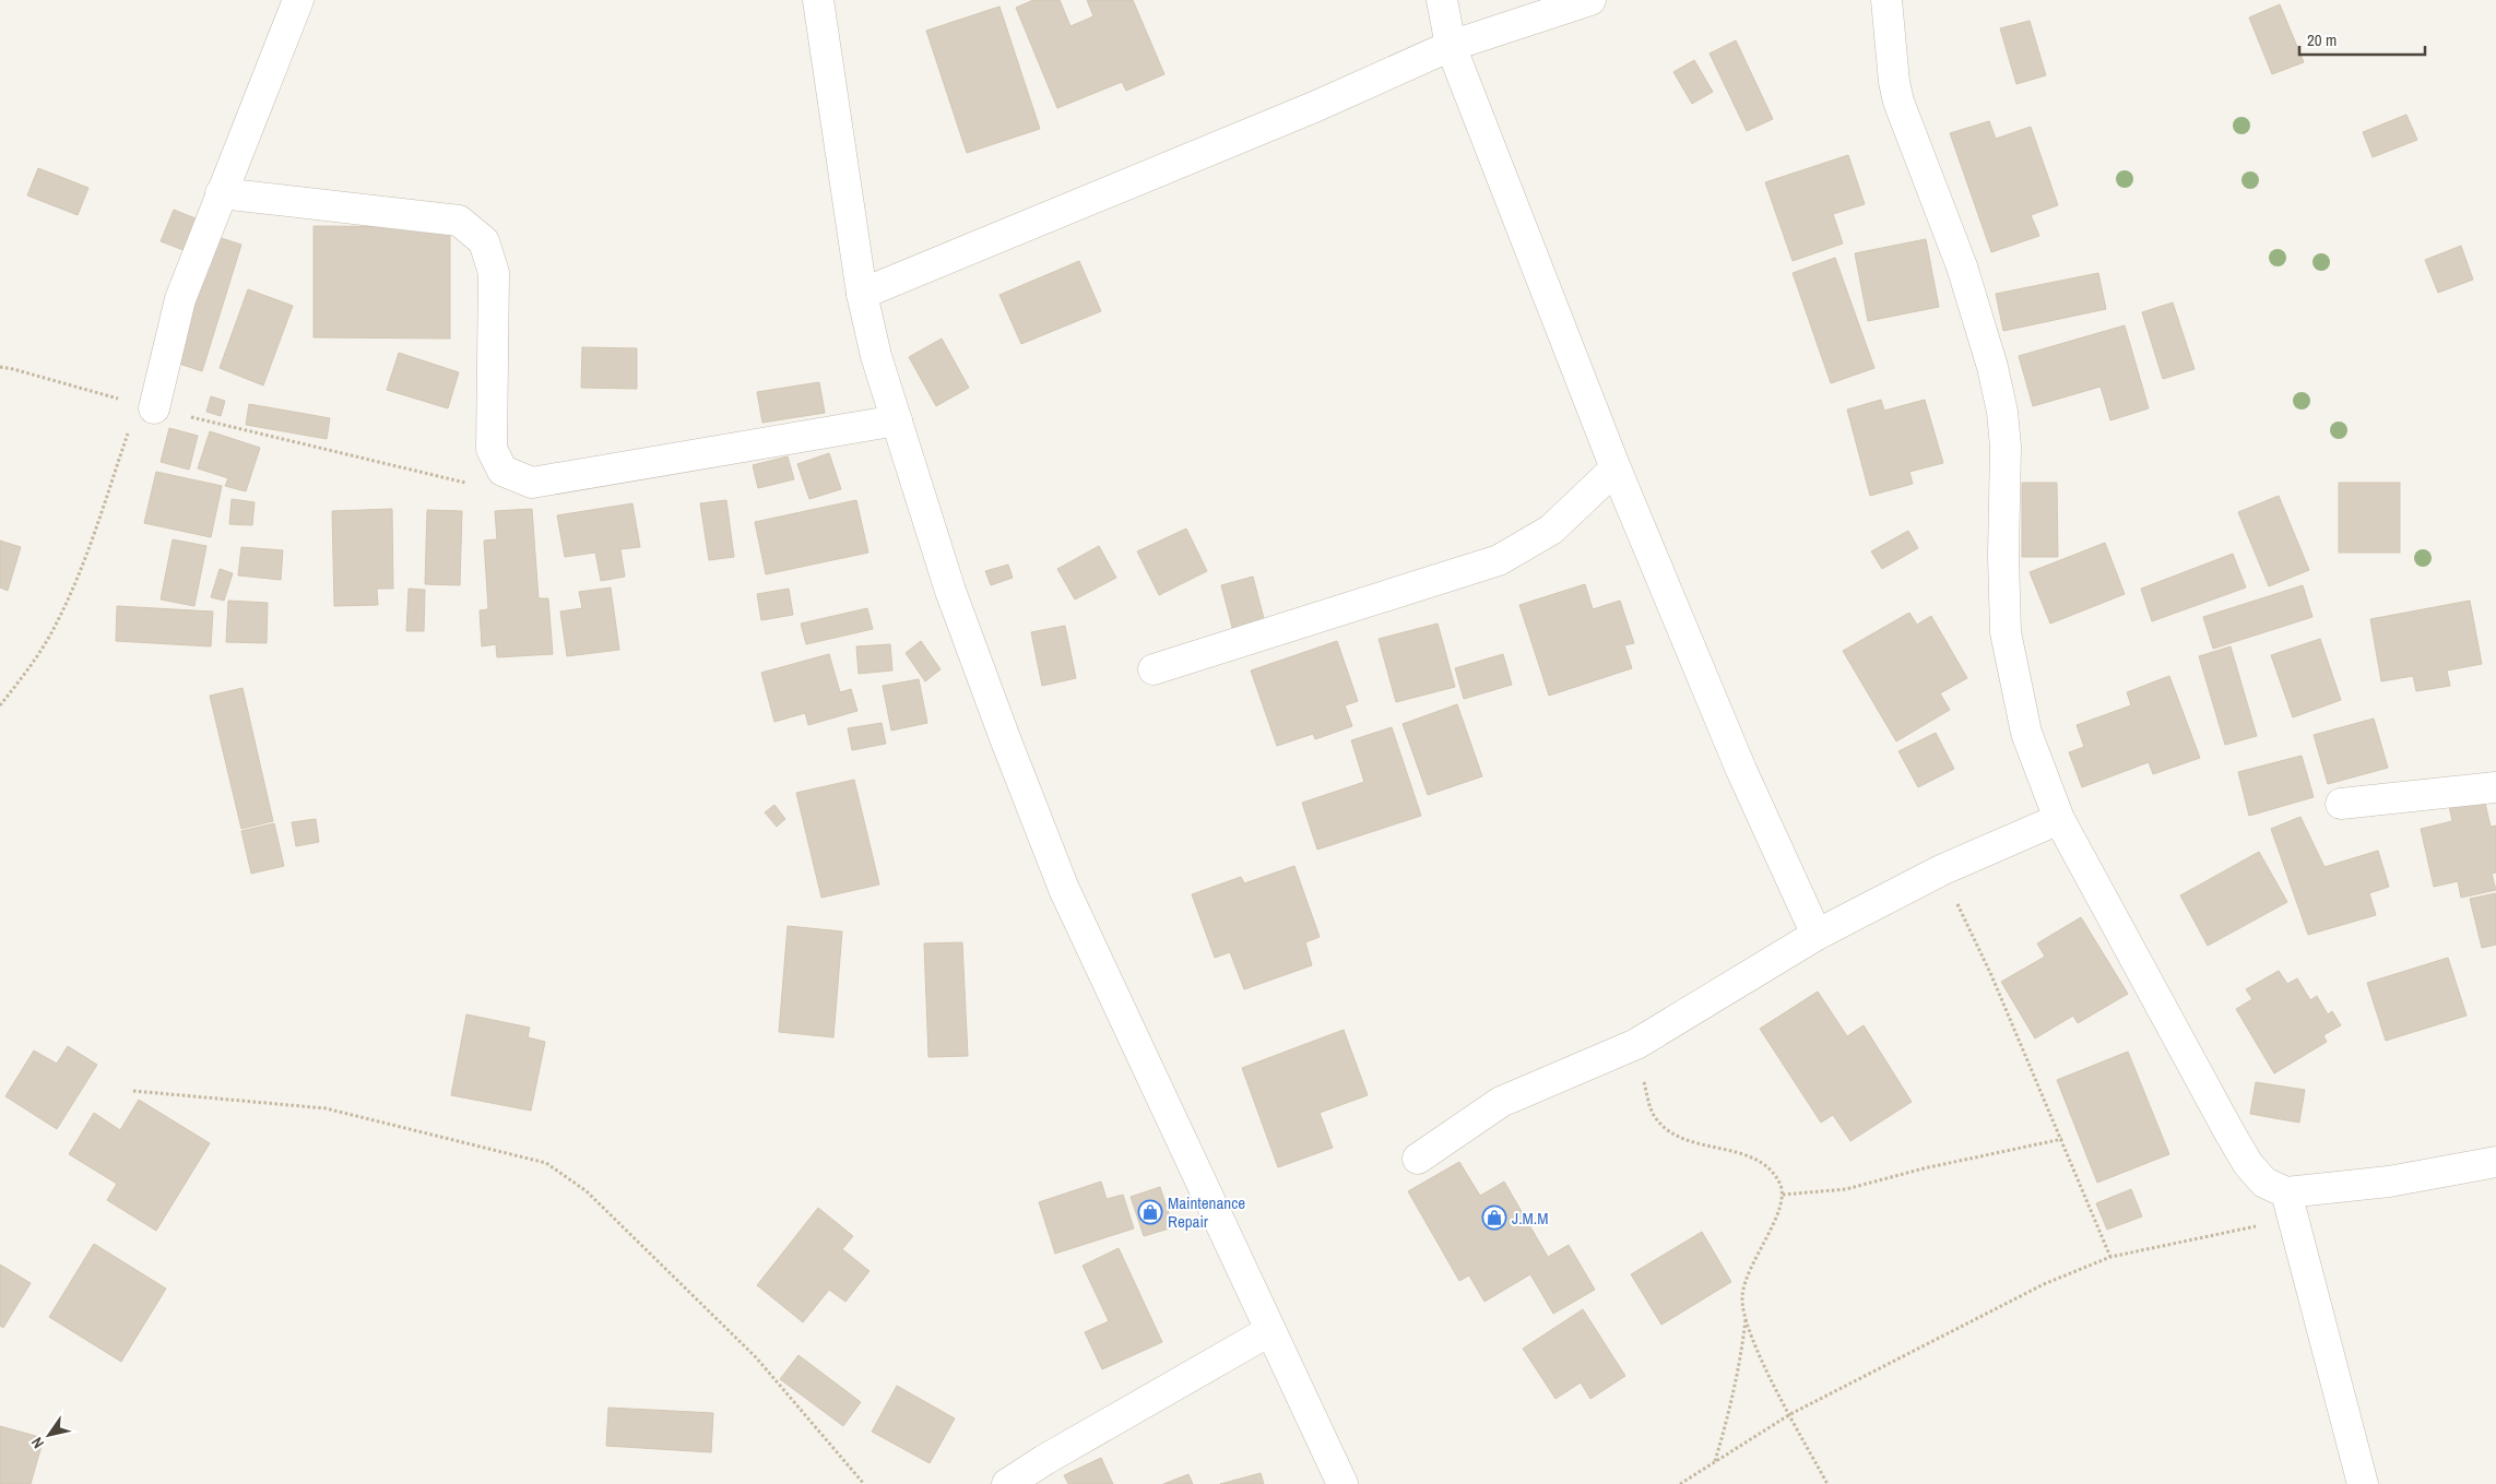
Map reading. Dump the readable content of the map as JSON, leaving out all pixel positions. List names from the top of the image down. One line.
{"places":{"shop":["Maintenance Repair","J.M.M"]},"scale_bar":"20 m","north":"bottom left"}
